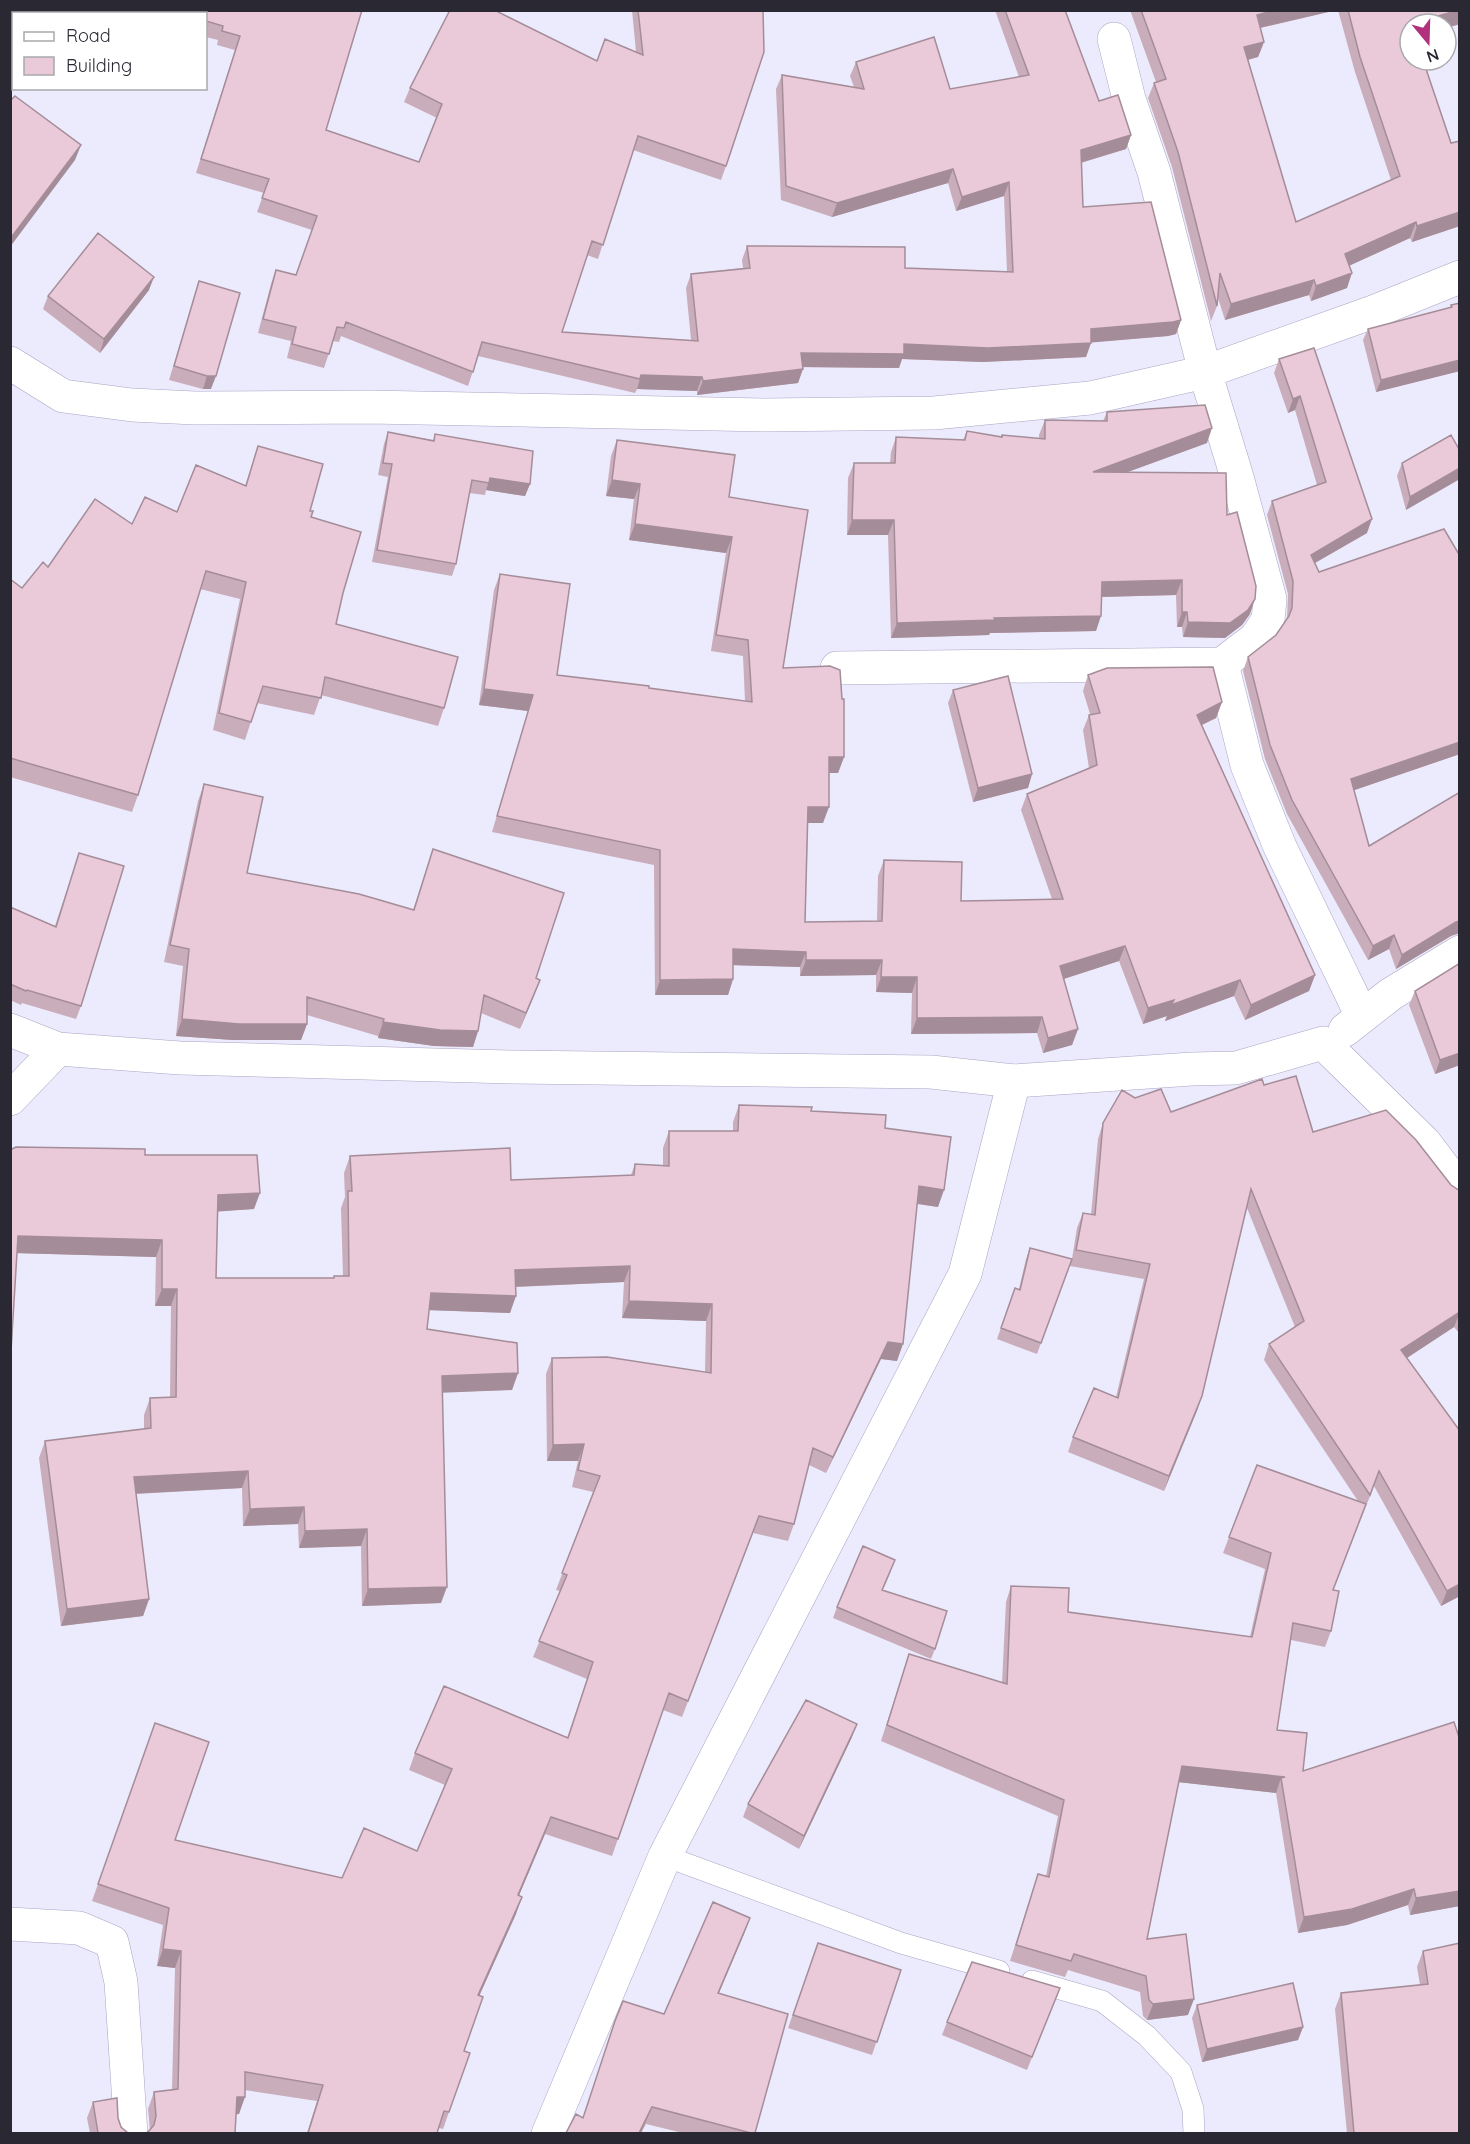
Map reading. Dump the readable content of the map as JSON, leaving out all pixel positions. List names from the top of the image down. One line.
{"legend":["Road","Building"],"north":"bottom"}
